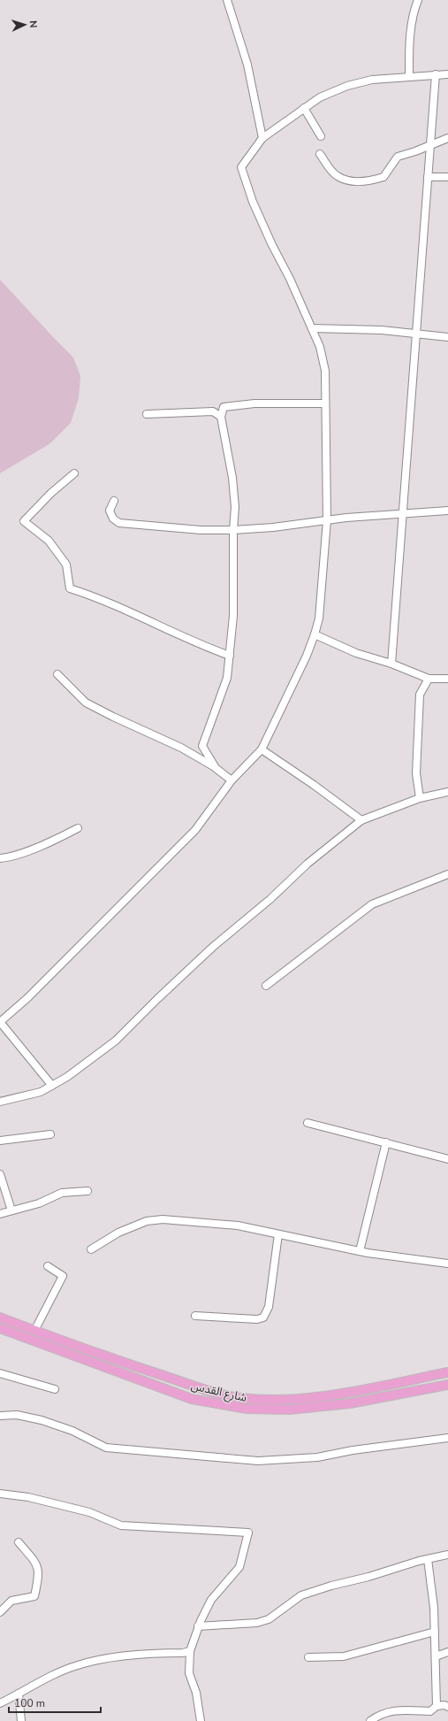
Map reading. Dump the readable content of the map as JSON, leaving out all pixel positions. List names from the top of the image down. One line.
{"streets":{"main road":["شارع القدس"]},"scale_bar":"100 m","north":"right"}
